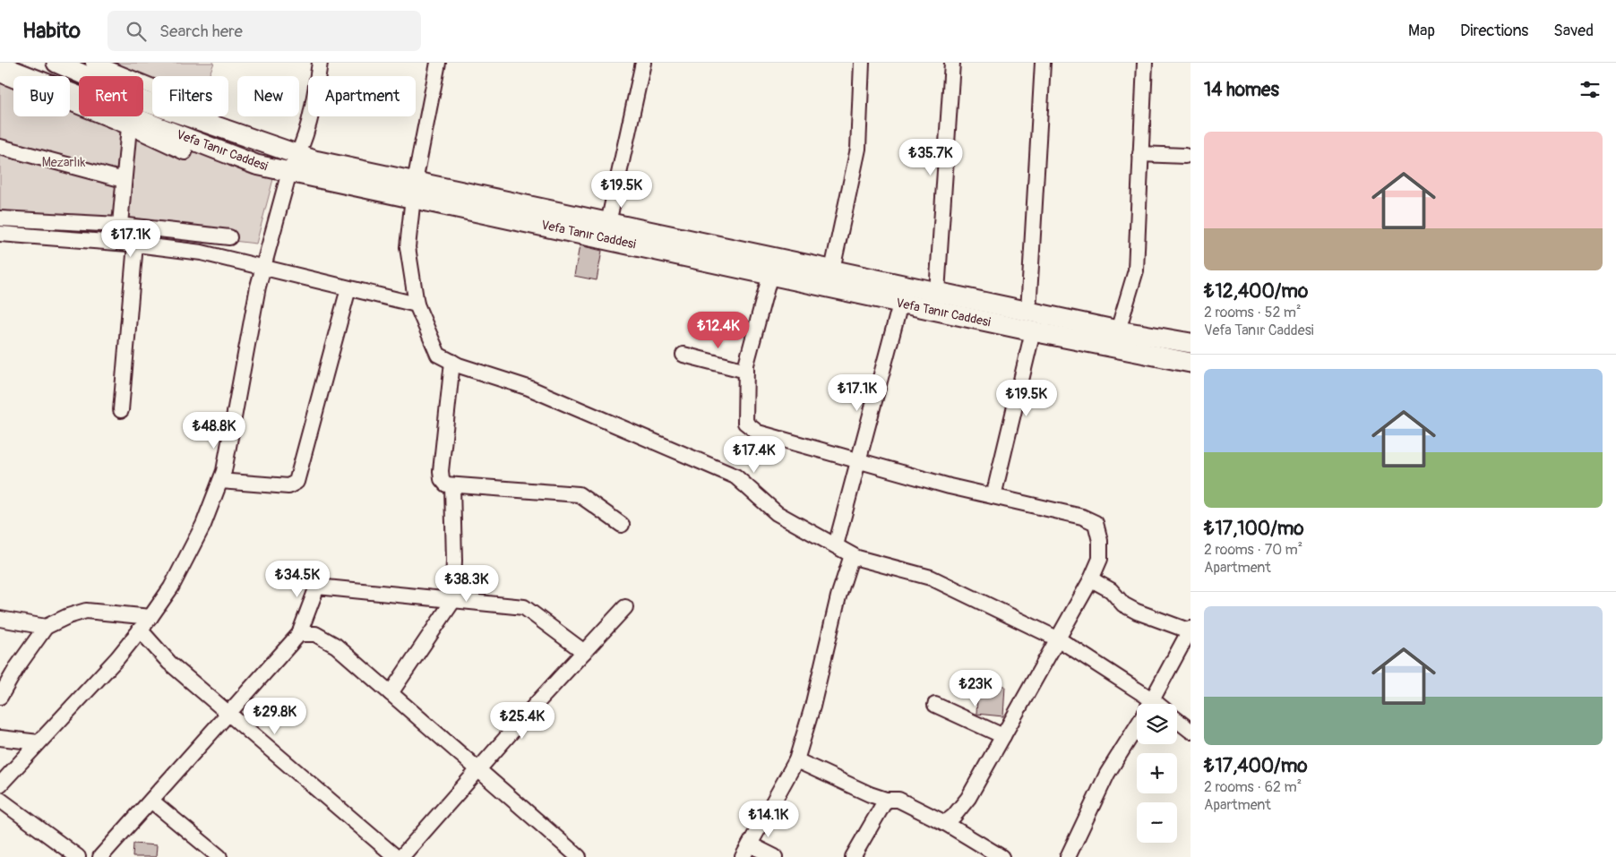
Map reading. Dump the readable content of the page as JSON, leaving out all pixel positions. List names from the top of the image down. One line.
{"streets":{"main road":["Vefa Tanır Caddesi"]},"parks":["Mezarlık"],"page":{"header":"Habito","search":"Search here","nav":["Map","Directions","Saved"],"heading":"14 homes","chip":["Buy","Rent","Filters","New","Apartment"],"list":[{"name":"₺12,400/mo","note":"2 rooms · 52 m² · Vefa Tanır Caddesi"},{"name":"₺17,100/mo","note":"2 rooms · 70 m² · Apartment"},{"name":"₺17,400/mo","note":"2 rooms · 62 m² · Apartment"}],"price":["₺35.7K","₺19.5K","₺17.1K","₺12.4K","₺17.1K","₺19.5K","₺48.8K","₺17.4K","₺34.5K","₺38.3K","₺23K","₺29.8K","₺25.4K","₺14.1K"],"map_buttons":["+","−"]}}
